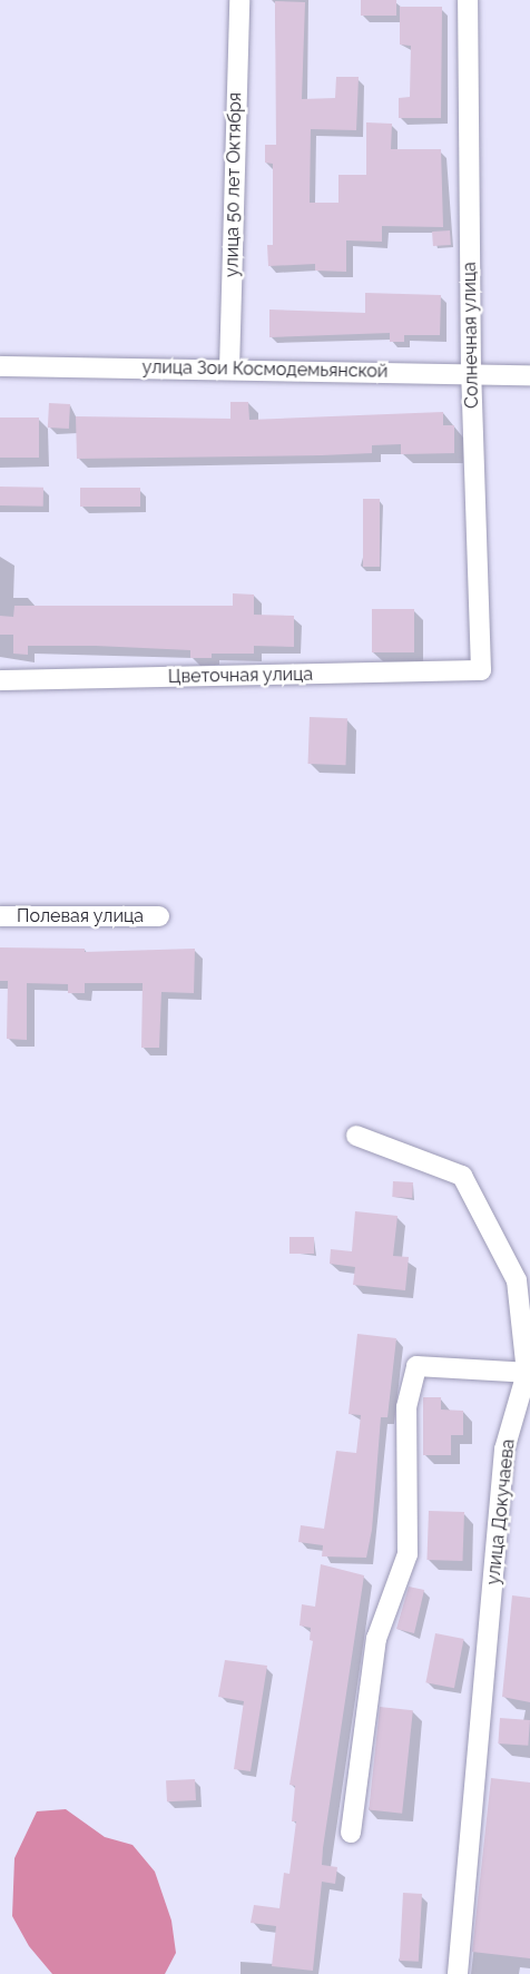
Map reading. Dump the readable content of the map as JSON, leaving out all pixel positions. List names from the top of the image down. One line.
{"streets":{"street":["улица 50 лет Октября","Солнечная улица","улица Зои Космодемьянской","Цветочная улица","Полевая улица","улица Докучаева"]},"crossings":[["улица 50 лет Октября","улица Зои Космодемьянской"],["Солнечная улица","улица Зои Космодемьянской"],["Солнечная улица","Цветочная улица"]]}
